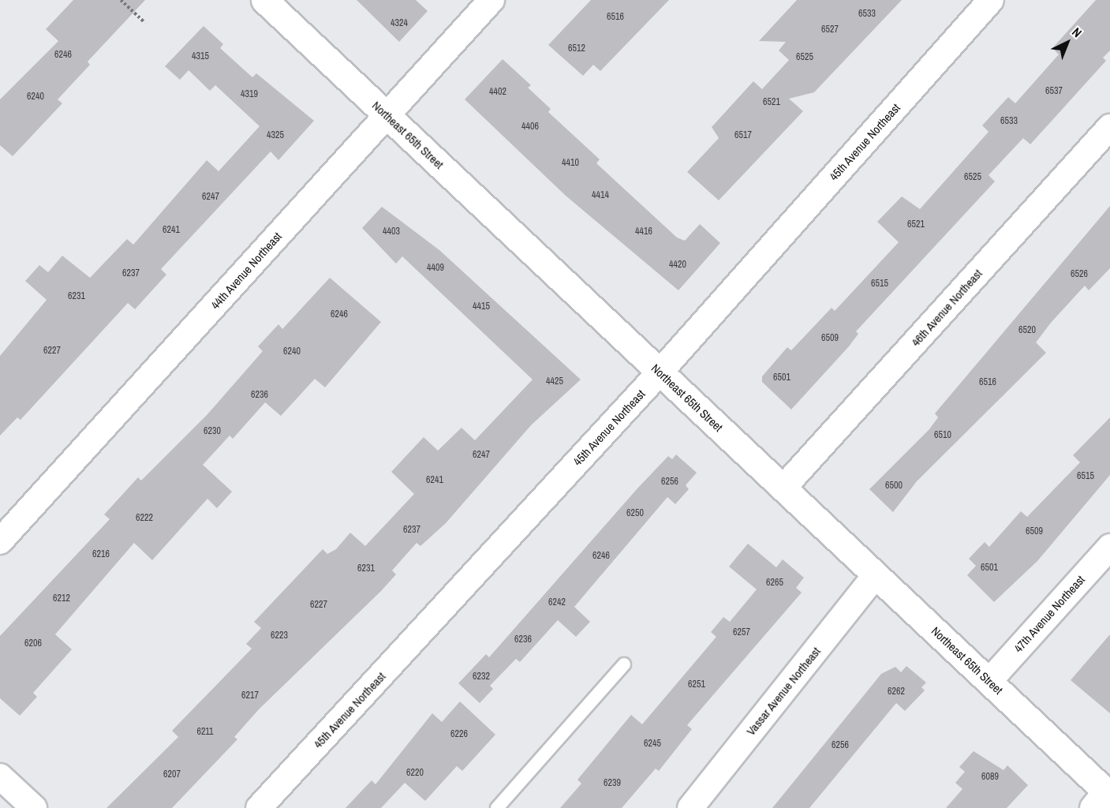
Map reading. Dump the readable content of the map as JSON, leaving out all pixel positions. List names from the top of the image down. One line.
{"streets":{"main road":["Northeast 65th Street"],"street":["45th Avenue Northeast","44th Avenue Northeast","46th Avenue Northeast","47th Avenue Northeast","Vassar Avenue Northeast"]},"crossings":[["Northeast 65th Street","45th Avenue Northeast"],["Northeast 65th Street","44th Avenue Northeast"],["Northeast 65th Street","46th Avenue Northeast"],["Northeast 65th Street","47th Avenue Northeast"],["Northeast 65th Street","Vassar Avenue Northeast"]],"house_numbers":["6533","6516","4324","6527","6512","6246","4315","6525","6537","4402","4319","6240","6521","6533","4406","4325","6517","4410","6525","4414","6247","6521","6241","4403","4416","4420","4409","6237","6526","6515","6231","4415","6246","6520","6509","6227","6240","6501","4425","6516","6236","6230","6510","6247","6515","6241","6256","6500","6250","6222","6237","6509","6216","6246","6501","6231","6265","6212","6242","6227","6257","6223","6236","6206","6232","6251","6262","6217","6211","6226","6245","6256","6220","6207","6089","6239"],"north":"top right"}
